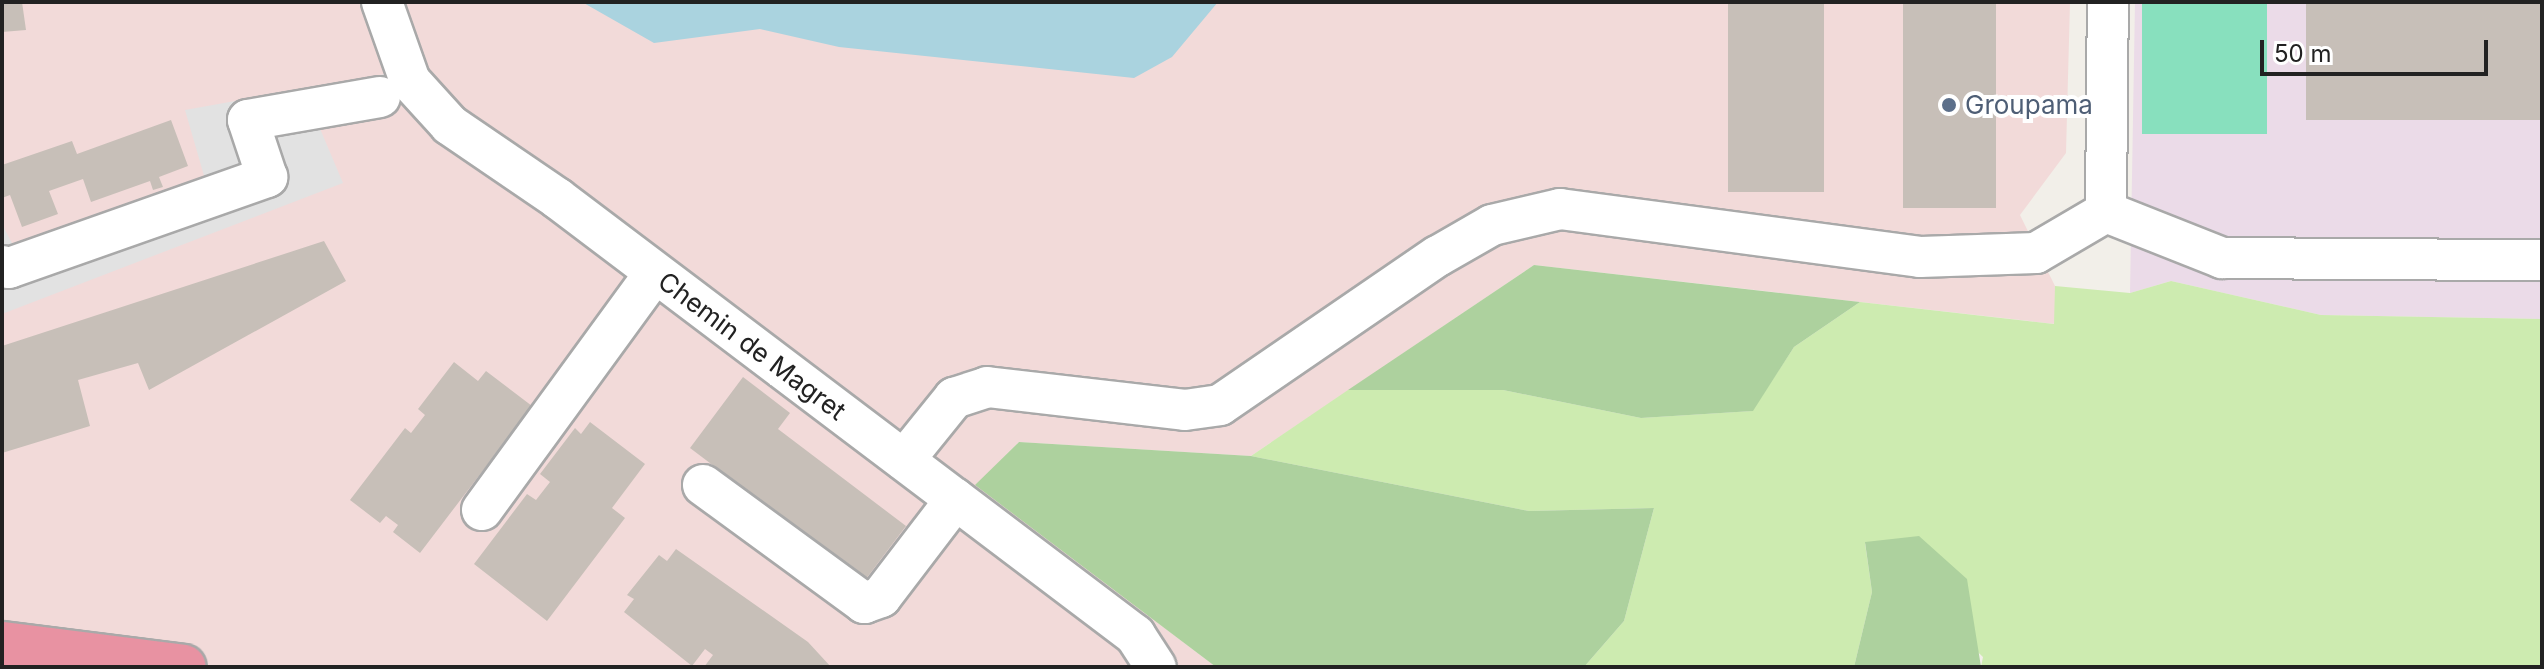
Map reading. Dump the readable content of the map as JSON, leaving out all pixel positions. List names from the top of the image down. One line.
{"streets":{"street":["Chemin de Magret"]},"places":["Groupama"],"scale_bar":"50 m"}
